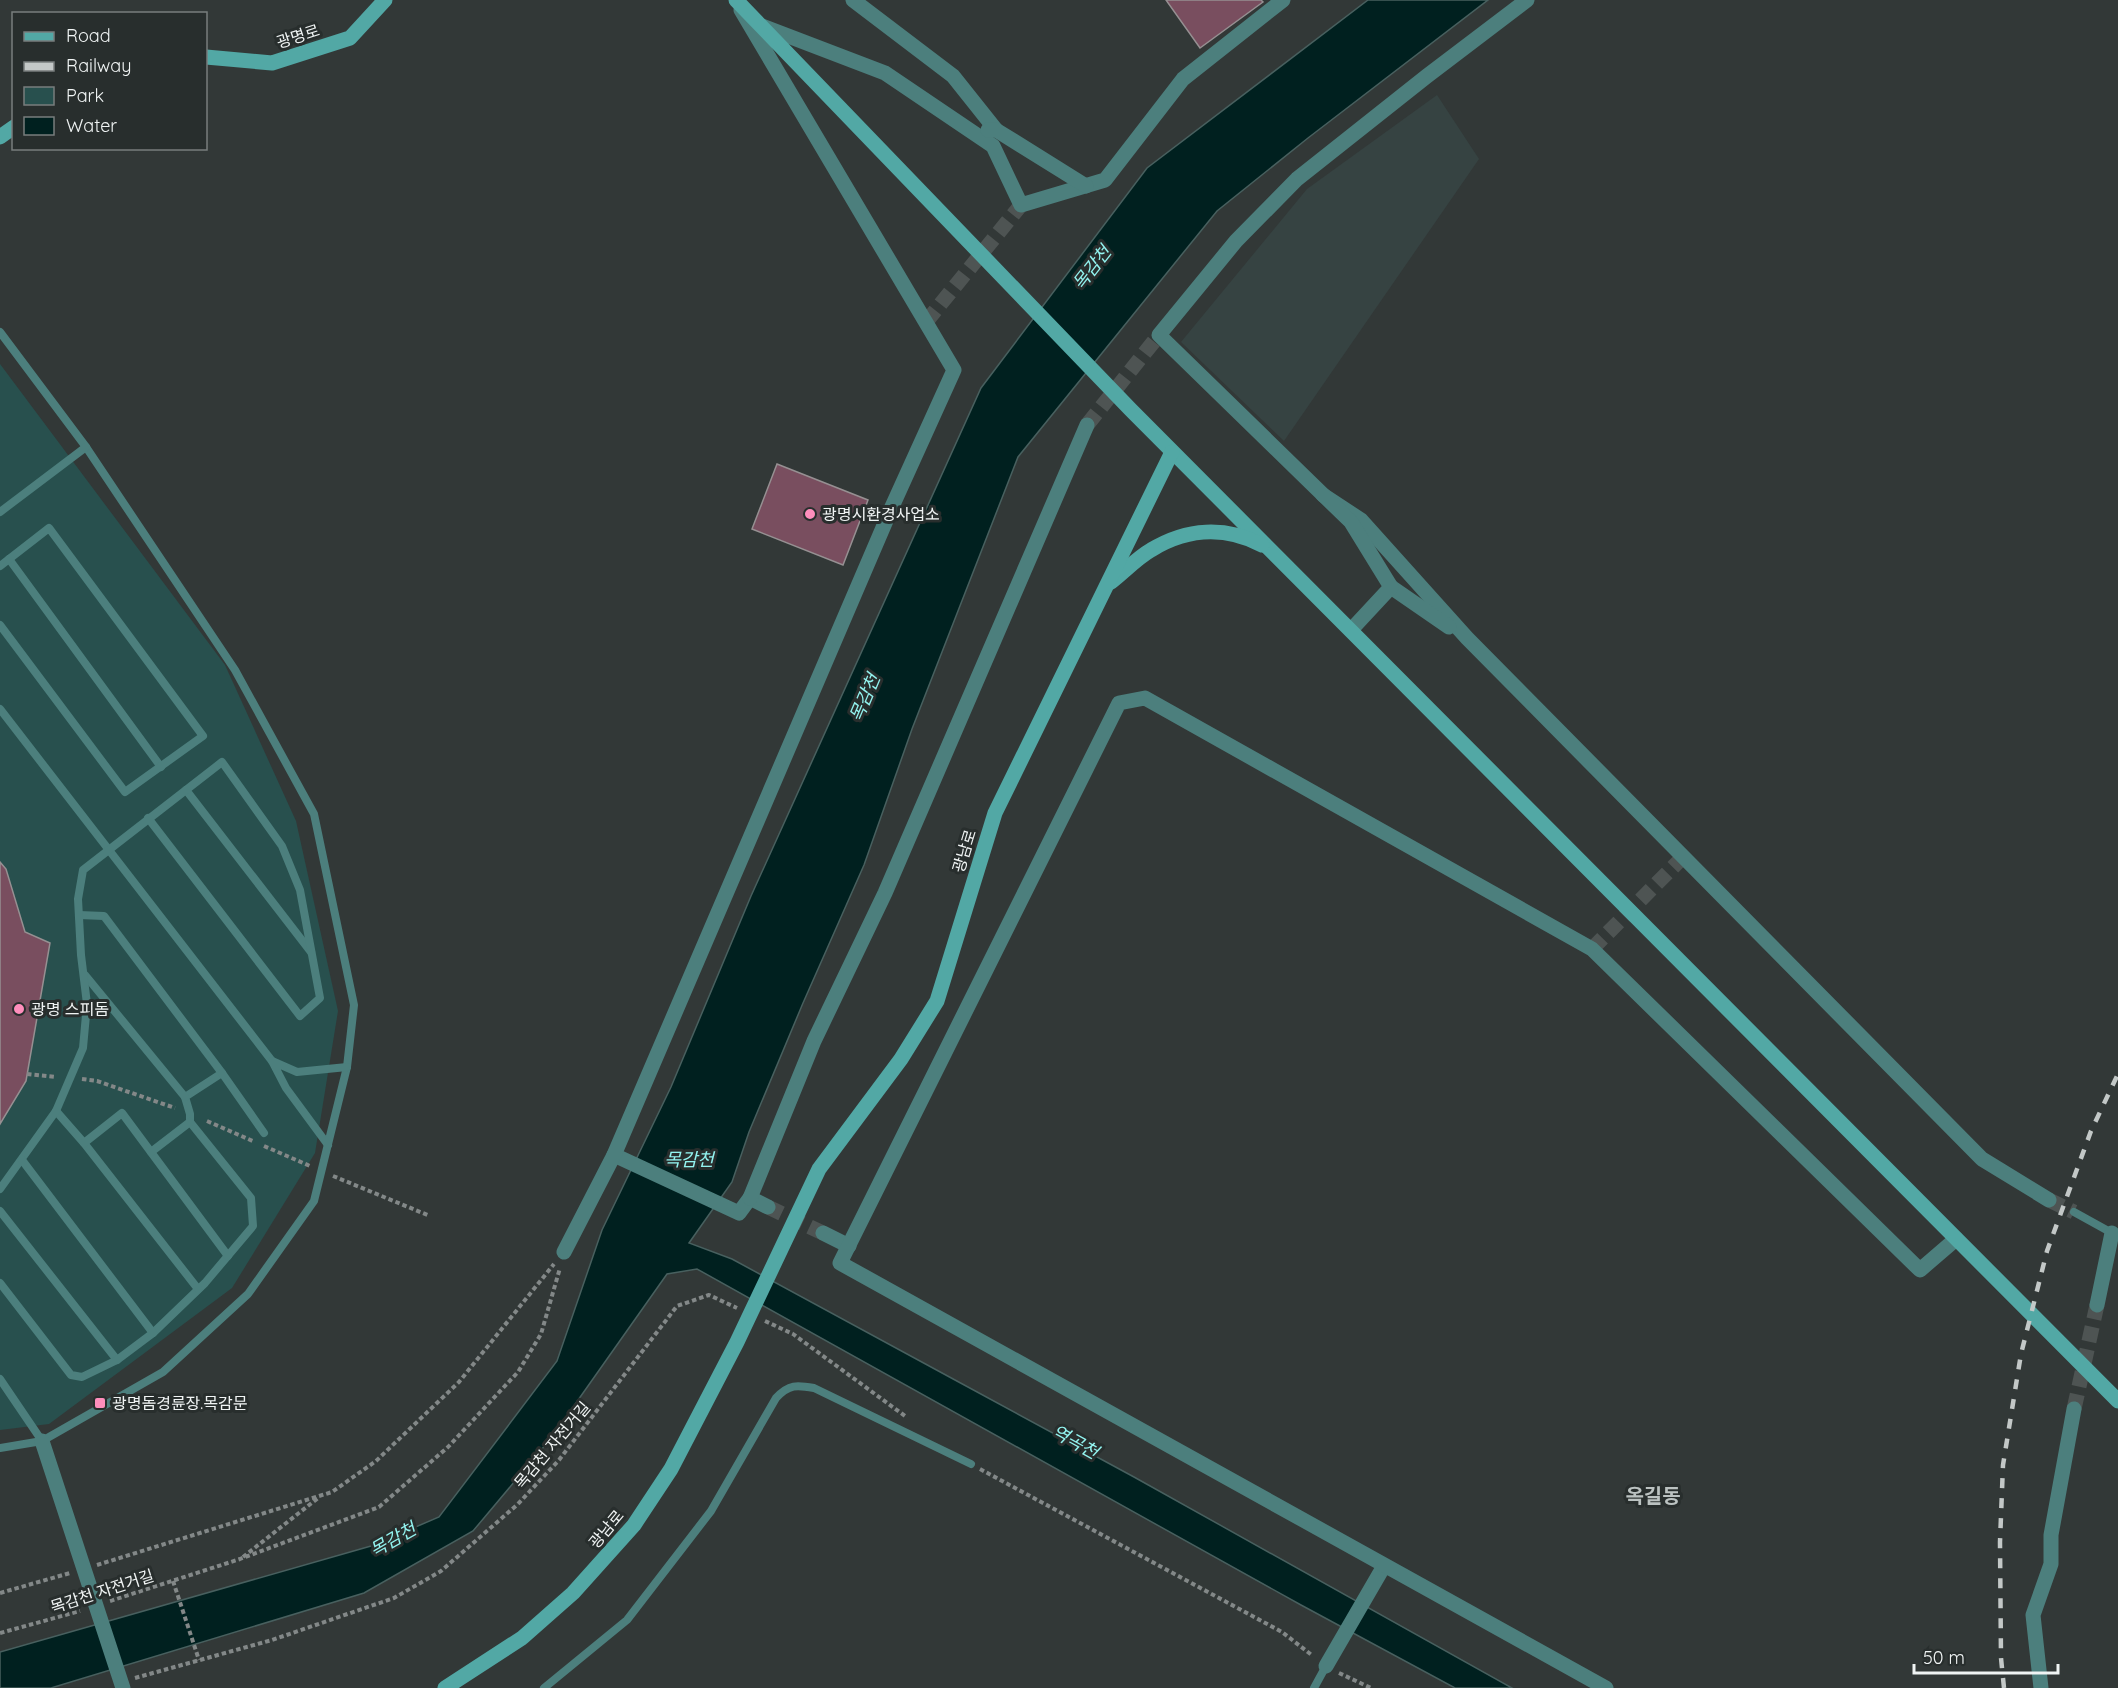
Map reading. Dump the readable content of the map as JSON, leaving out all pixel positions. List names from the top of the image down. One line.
{"streets":{"main road":["광명로","광남로"],"path":["목감천 자전거길"]},"districts":["옥길동"],"water":["목감천","역곡천"],"places":{"other":["광명시환경사업소","광명 스피돔"],"transit":["광명돔경륜장.목감문"]},"legend":["Road","Railway","Park","Water"],"scale_bar":"50 m"}
